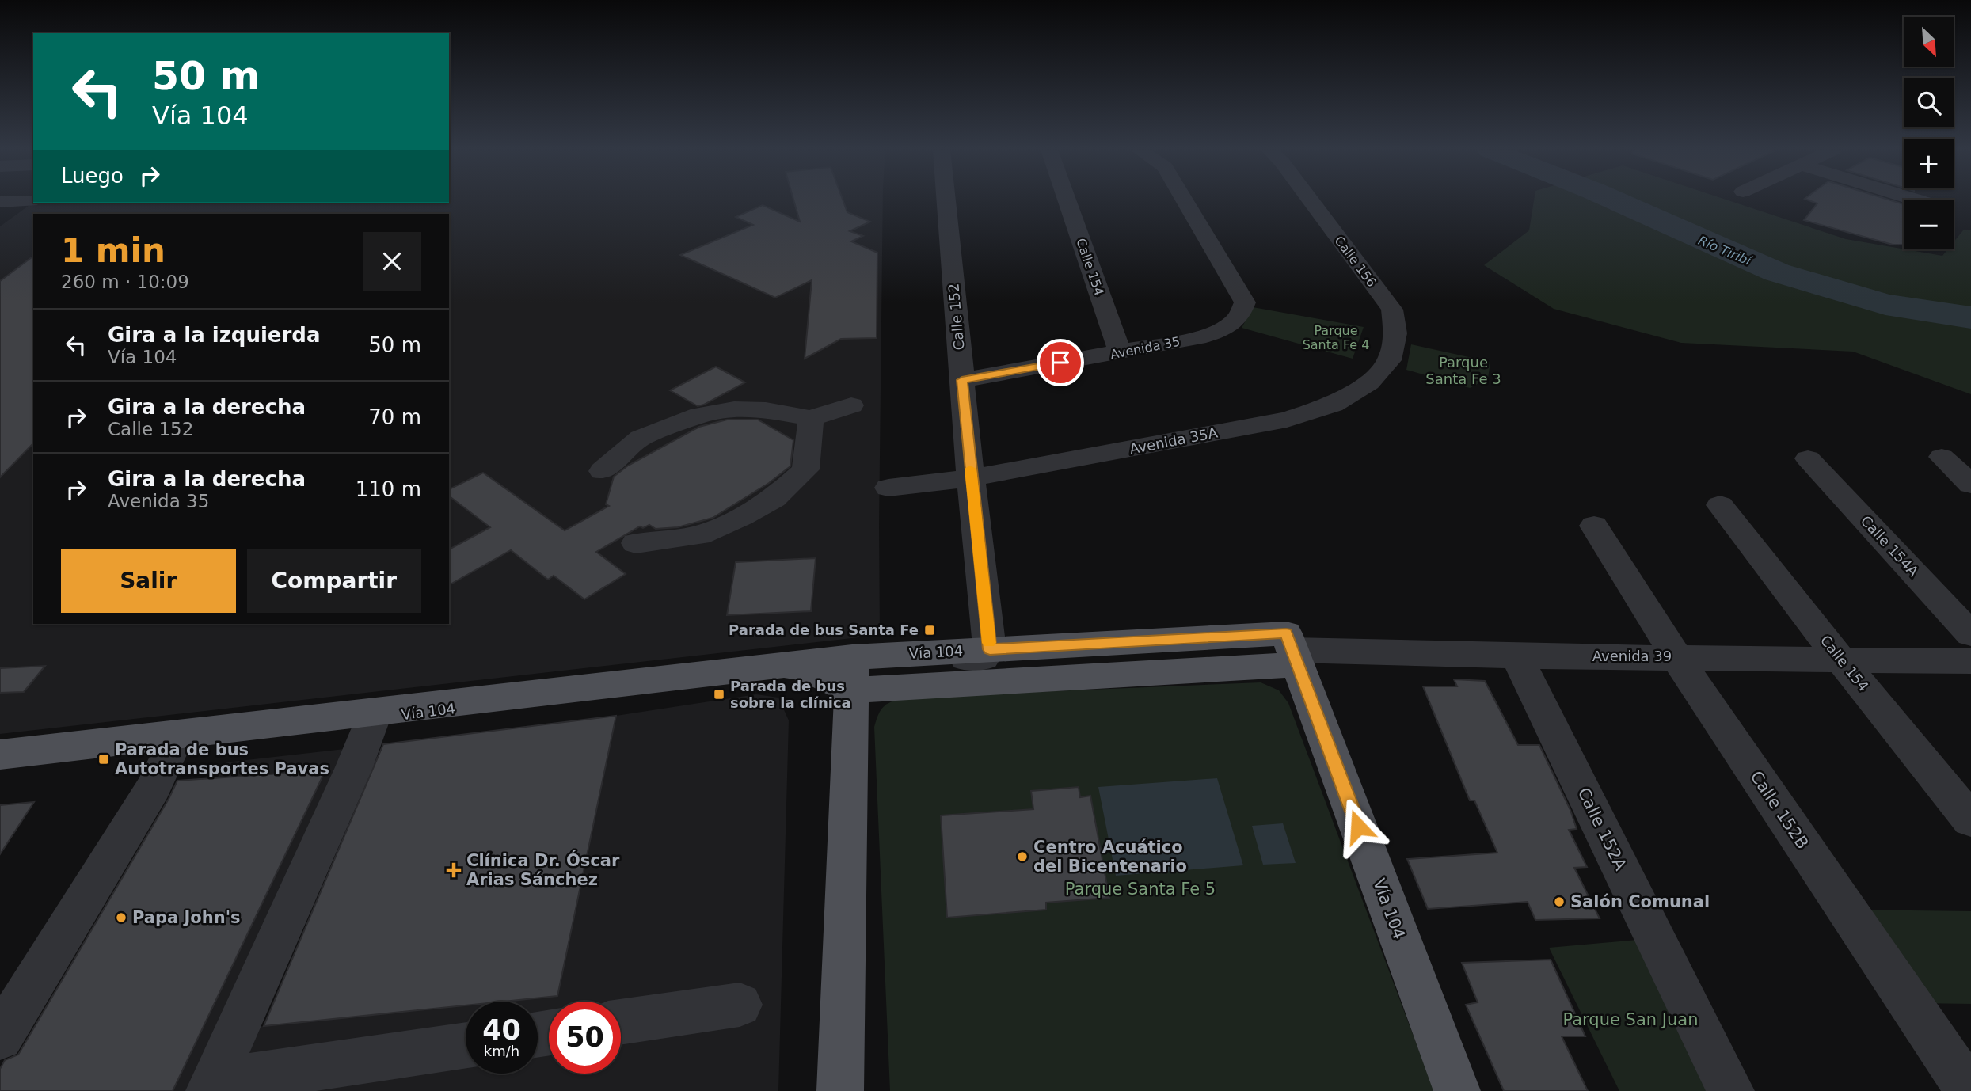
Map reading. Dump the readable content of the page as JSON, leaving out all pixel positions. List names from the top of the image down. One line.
{"streets":{"main road":["Vía 104"],"street":["Calle 156","Calle 154","Calle 152","Avenida 35","Avenida 35A","Calle 154A","Avenida 39","Calle 152B","Calle 152A"]},"crossings":[["Calle 156","Avenida 35A"],["Calle 154","Avenida 35"],["Calle 154","Avenida 39"],["Calle 152","Avenida 35"],["Calle 152","Avenida 35A"],["Calle 152","Vía 104"],["Vía 104","Avenida 39"],["Avenida 39","Calle 152B"],["Avenida 39","Calle 152A"]],"water":["Río Tiribí"],"parks":["Parque Santa Fe 4","Parque Santa Fe 3","Parque Santa Fe 5","Parque San Juan"],"places":{"transit":["Parada de bus Santa Fe","Parada de bus sobre la clínica","Parada de bus Autotransportes Pavas"],"other":["Centro Acuático del Bicentenario","Salón Comunal","Papa John's"],"health":["Clínica Dr. Óscar Arias Sánchez"]},"north":"bottom right","page":{"map_buttons":["+","−"],"turn":["50 m","Vía 104"],"then":"Luego","heading":["1 min","260 m · 10:09"],"list":[{"name":"Gira a la izquierda","note":"Vía 104","value":"50 m"},{"name":"Gira a la derecha","note":"Calle 152","value":"70 m"},{"name":"Gira a la derecha","note":"Avenida 35","value":"110 m"}],"buttons":["Salir","Compartir"],"speed":"40 km/h","limit":"50"}}
